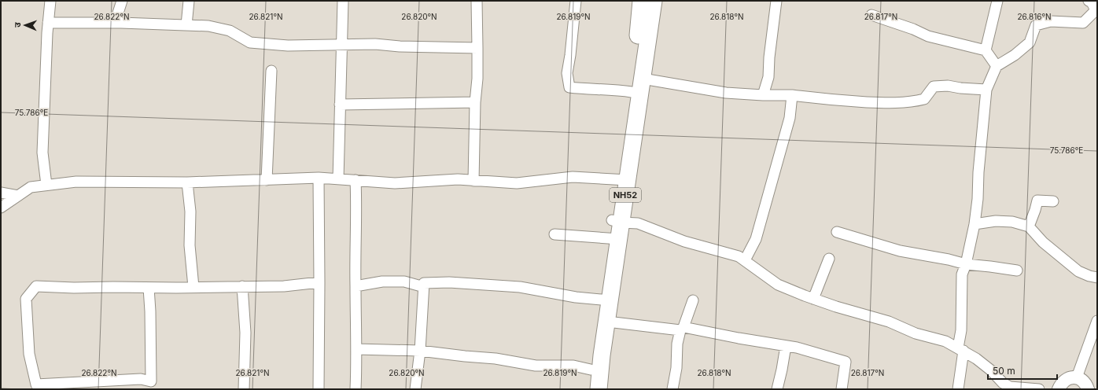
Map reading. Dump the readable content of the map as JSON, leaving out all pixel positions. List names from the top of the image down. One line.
{"streets":{"highway":["NH52"]},"scale_bar":"50 m","north":"left","coordinates":["26.822°N","26.821°N","26.820°N","26.819°N","26.818°N","26.817°N","26.816°N","75.786°E"]}
